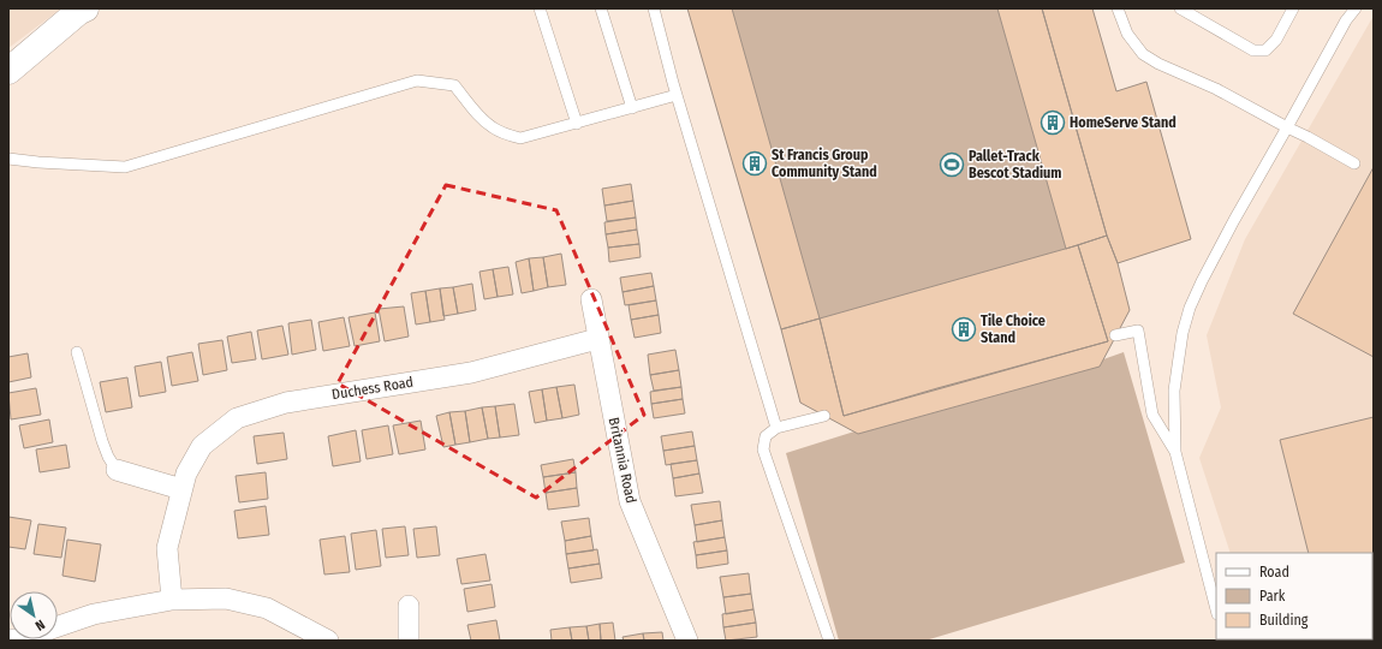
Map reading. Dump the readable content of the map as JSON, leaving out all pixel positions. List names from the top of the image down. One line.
{"streets":{"street":["Duchess Road","Britannia Road"]},"crossings":[["Duchess Road","Britannia Road"]],"places":{"building":["HomeServe Stand","St Francis Group Community Stand","Tile Choice Stand"],"sports":["Pallet-Track Bescot Stadium"]},"legend":["Road","Park","Building"],"north":"bottom right"}
